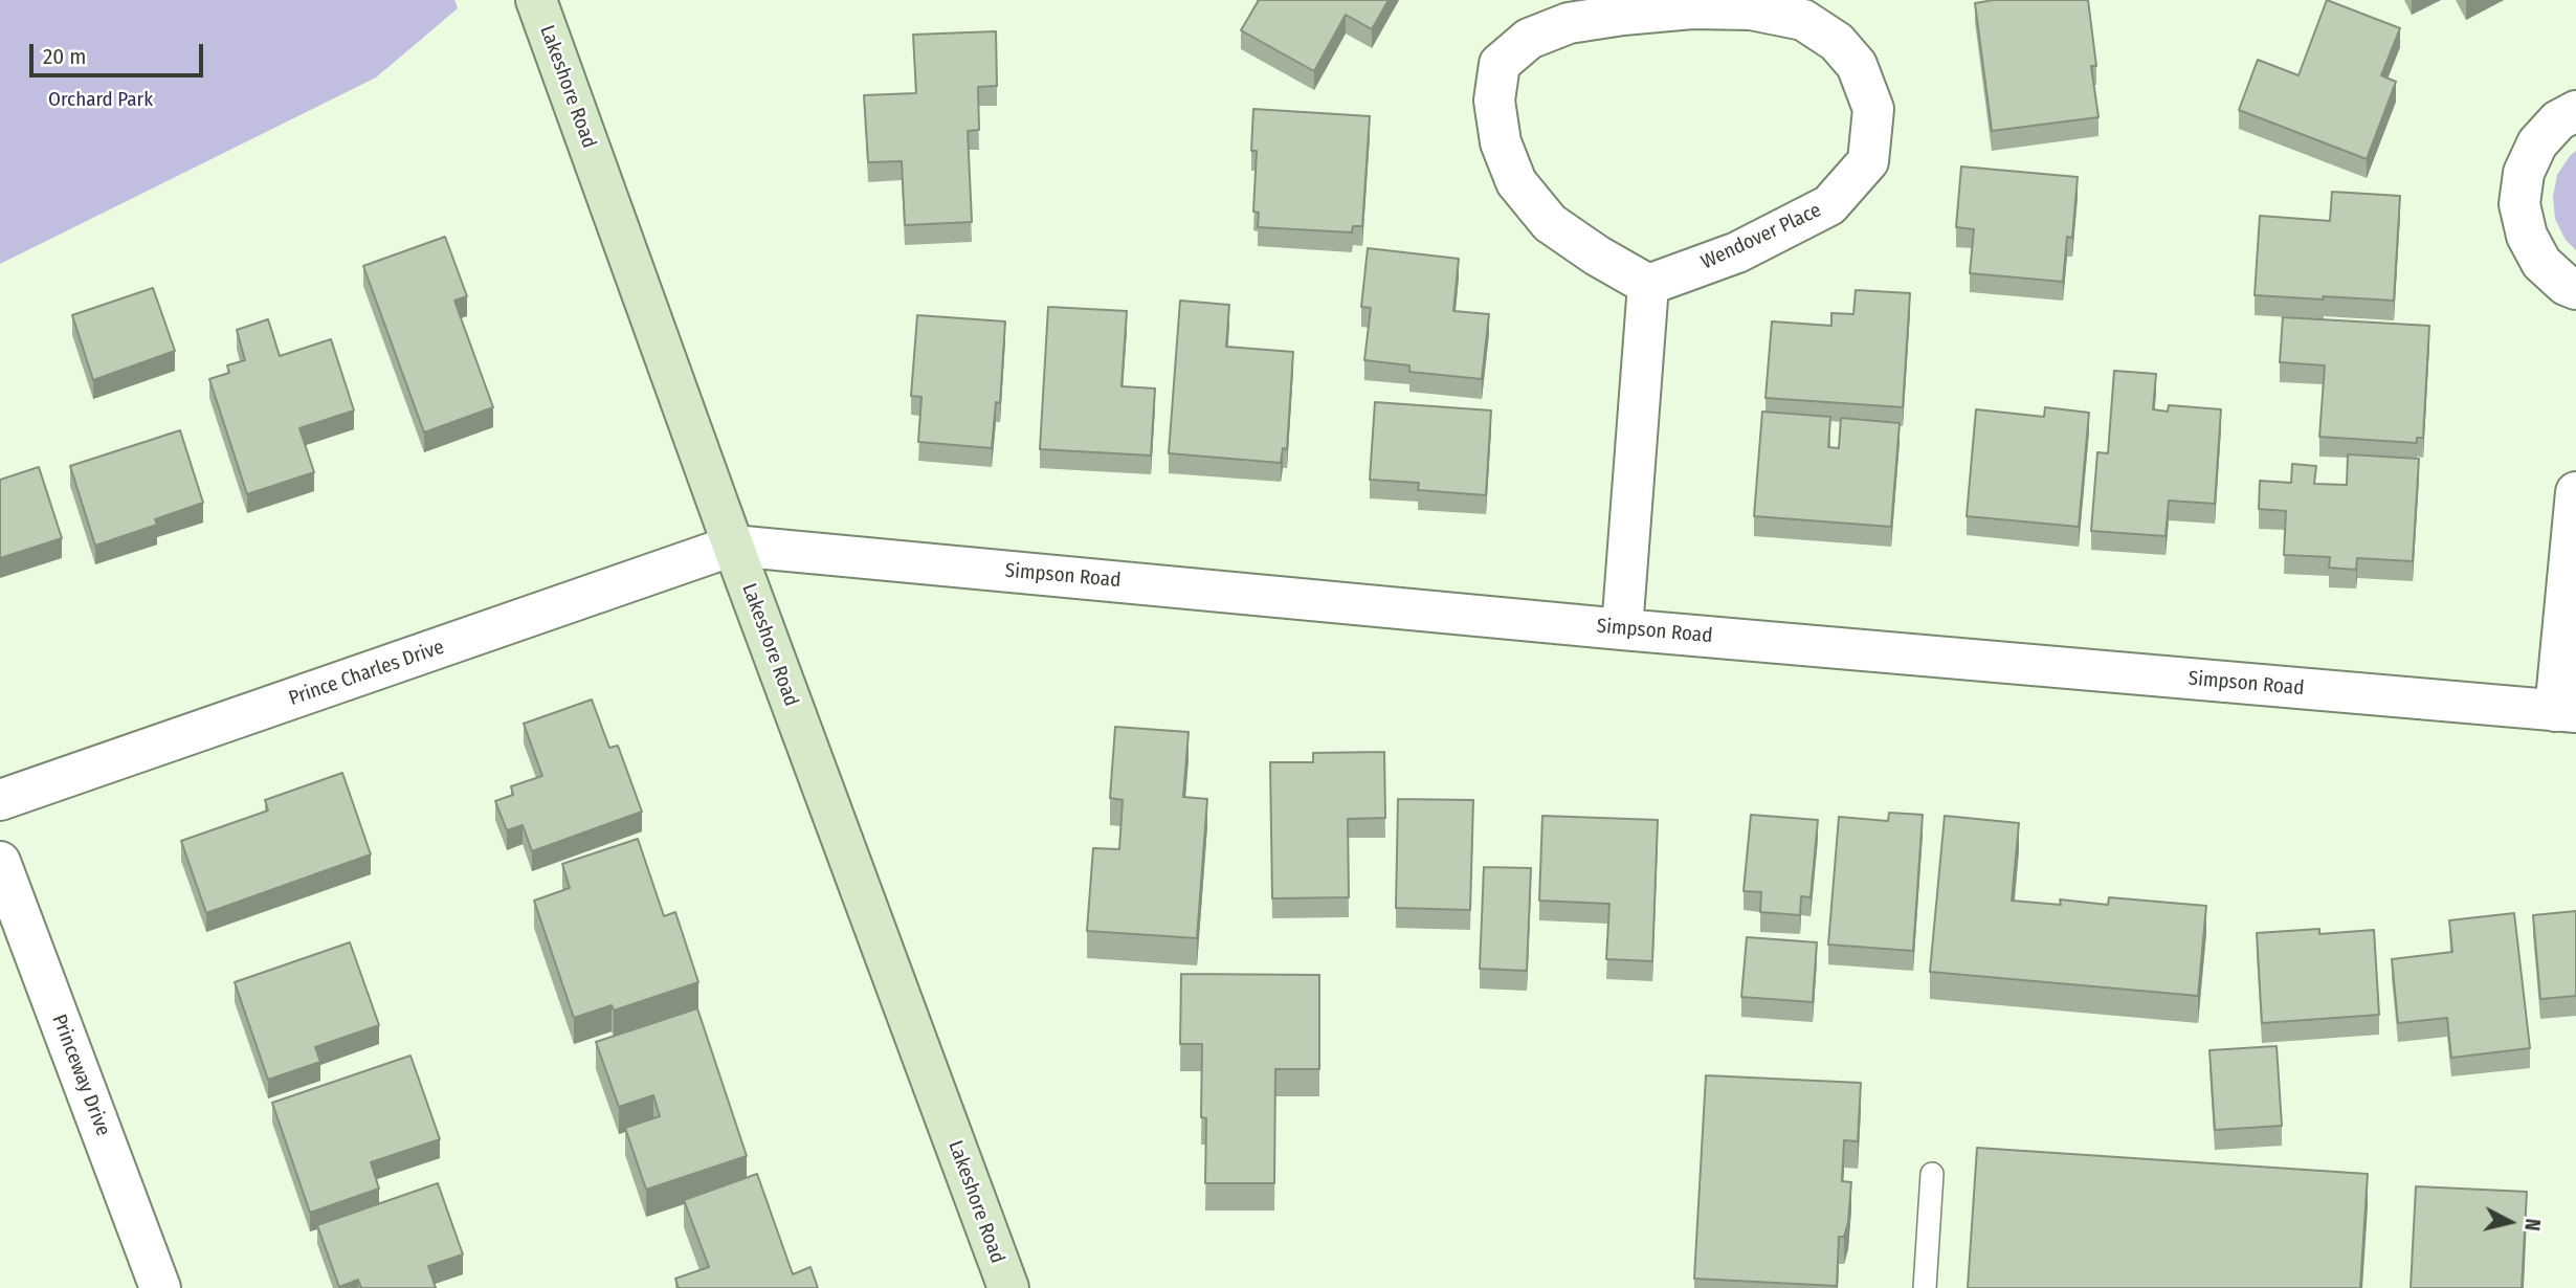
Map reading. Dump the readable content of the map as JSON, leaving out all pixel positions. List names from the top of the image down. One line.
{"streets":{"main road":["Lakeshore Road"],"street":["Wendover Place","Simpson Road","Prince Charles Drive","Princeway Drive"]},"crossings":[["Lakeshore Road","Simpson Road"],["Lakeshore Road","Prince Charles Drive"],["Simpson Road","Prince Charles Drive"]],"parks":["Orchard Park"],"scale_bar":"20 m","north":"right"}
